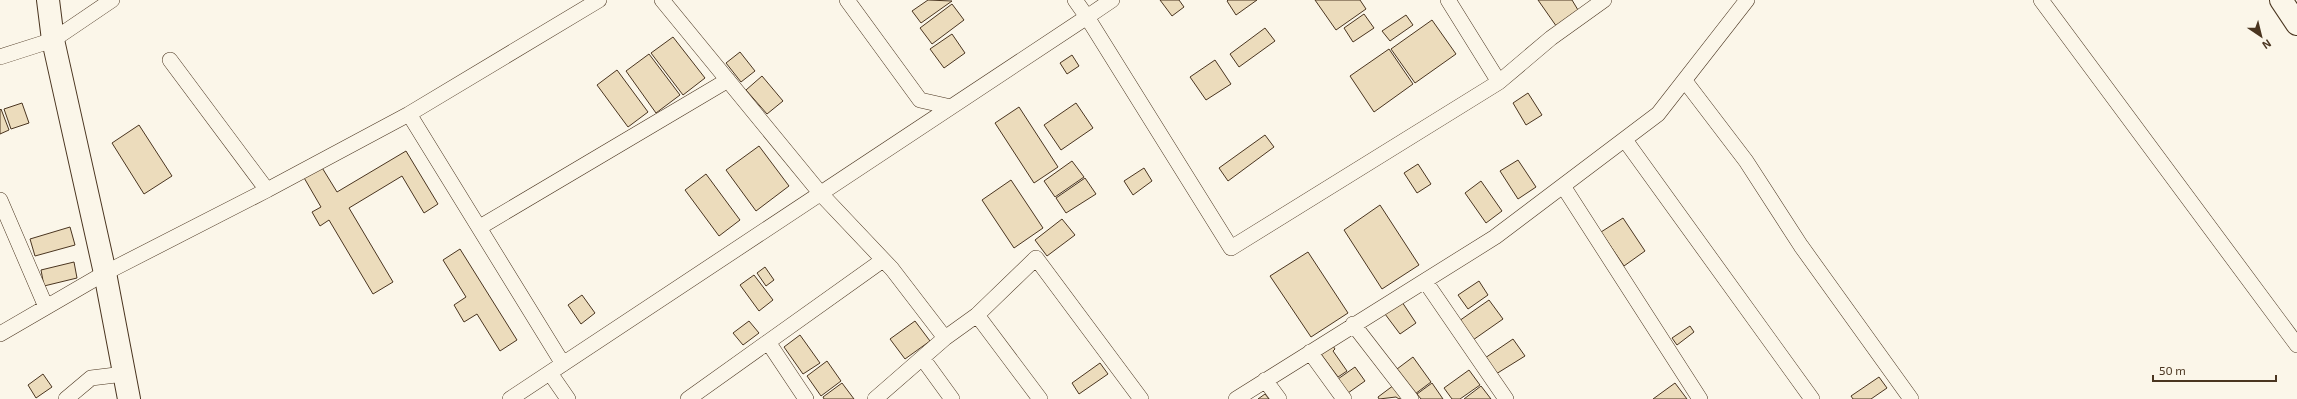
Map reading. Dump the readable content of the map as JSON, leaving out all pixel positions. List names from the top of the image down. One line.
{"scale_bar":"50 m","north":"bottom right"}
